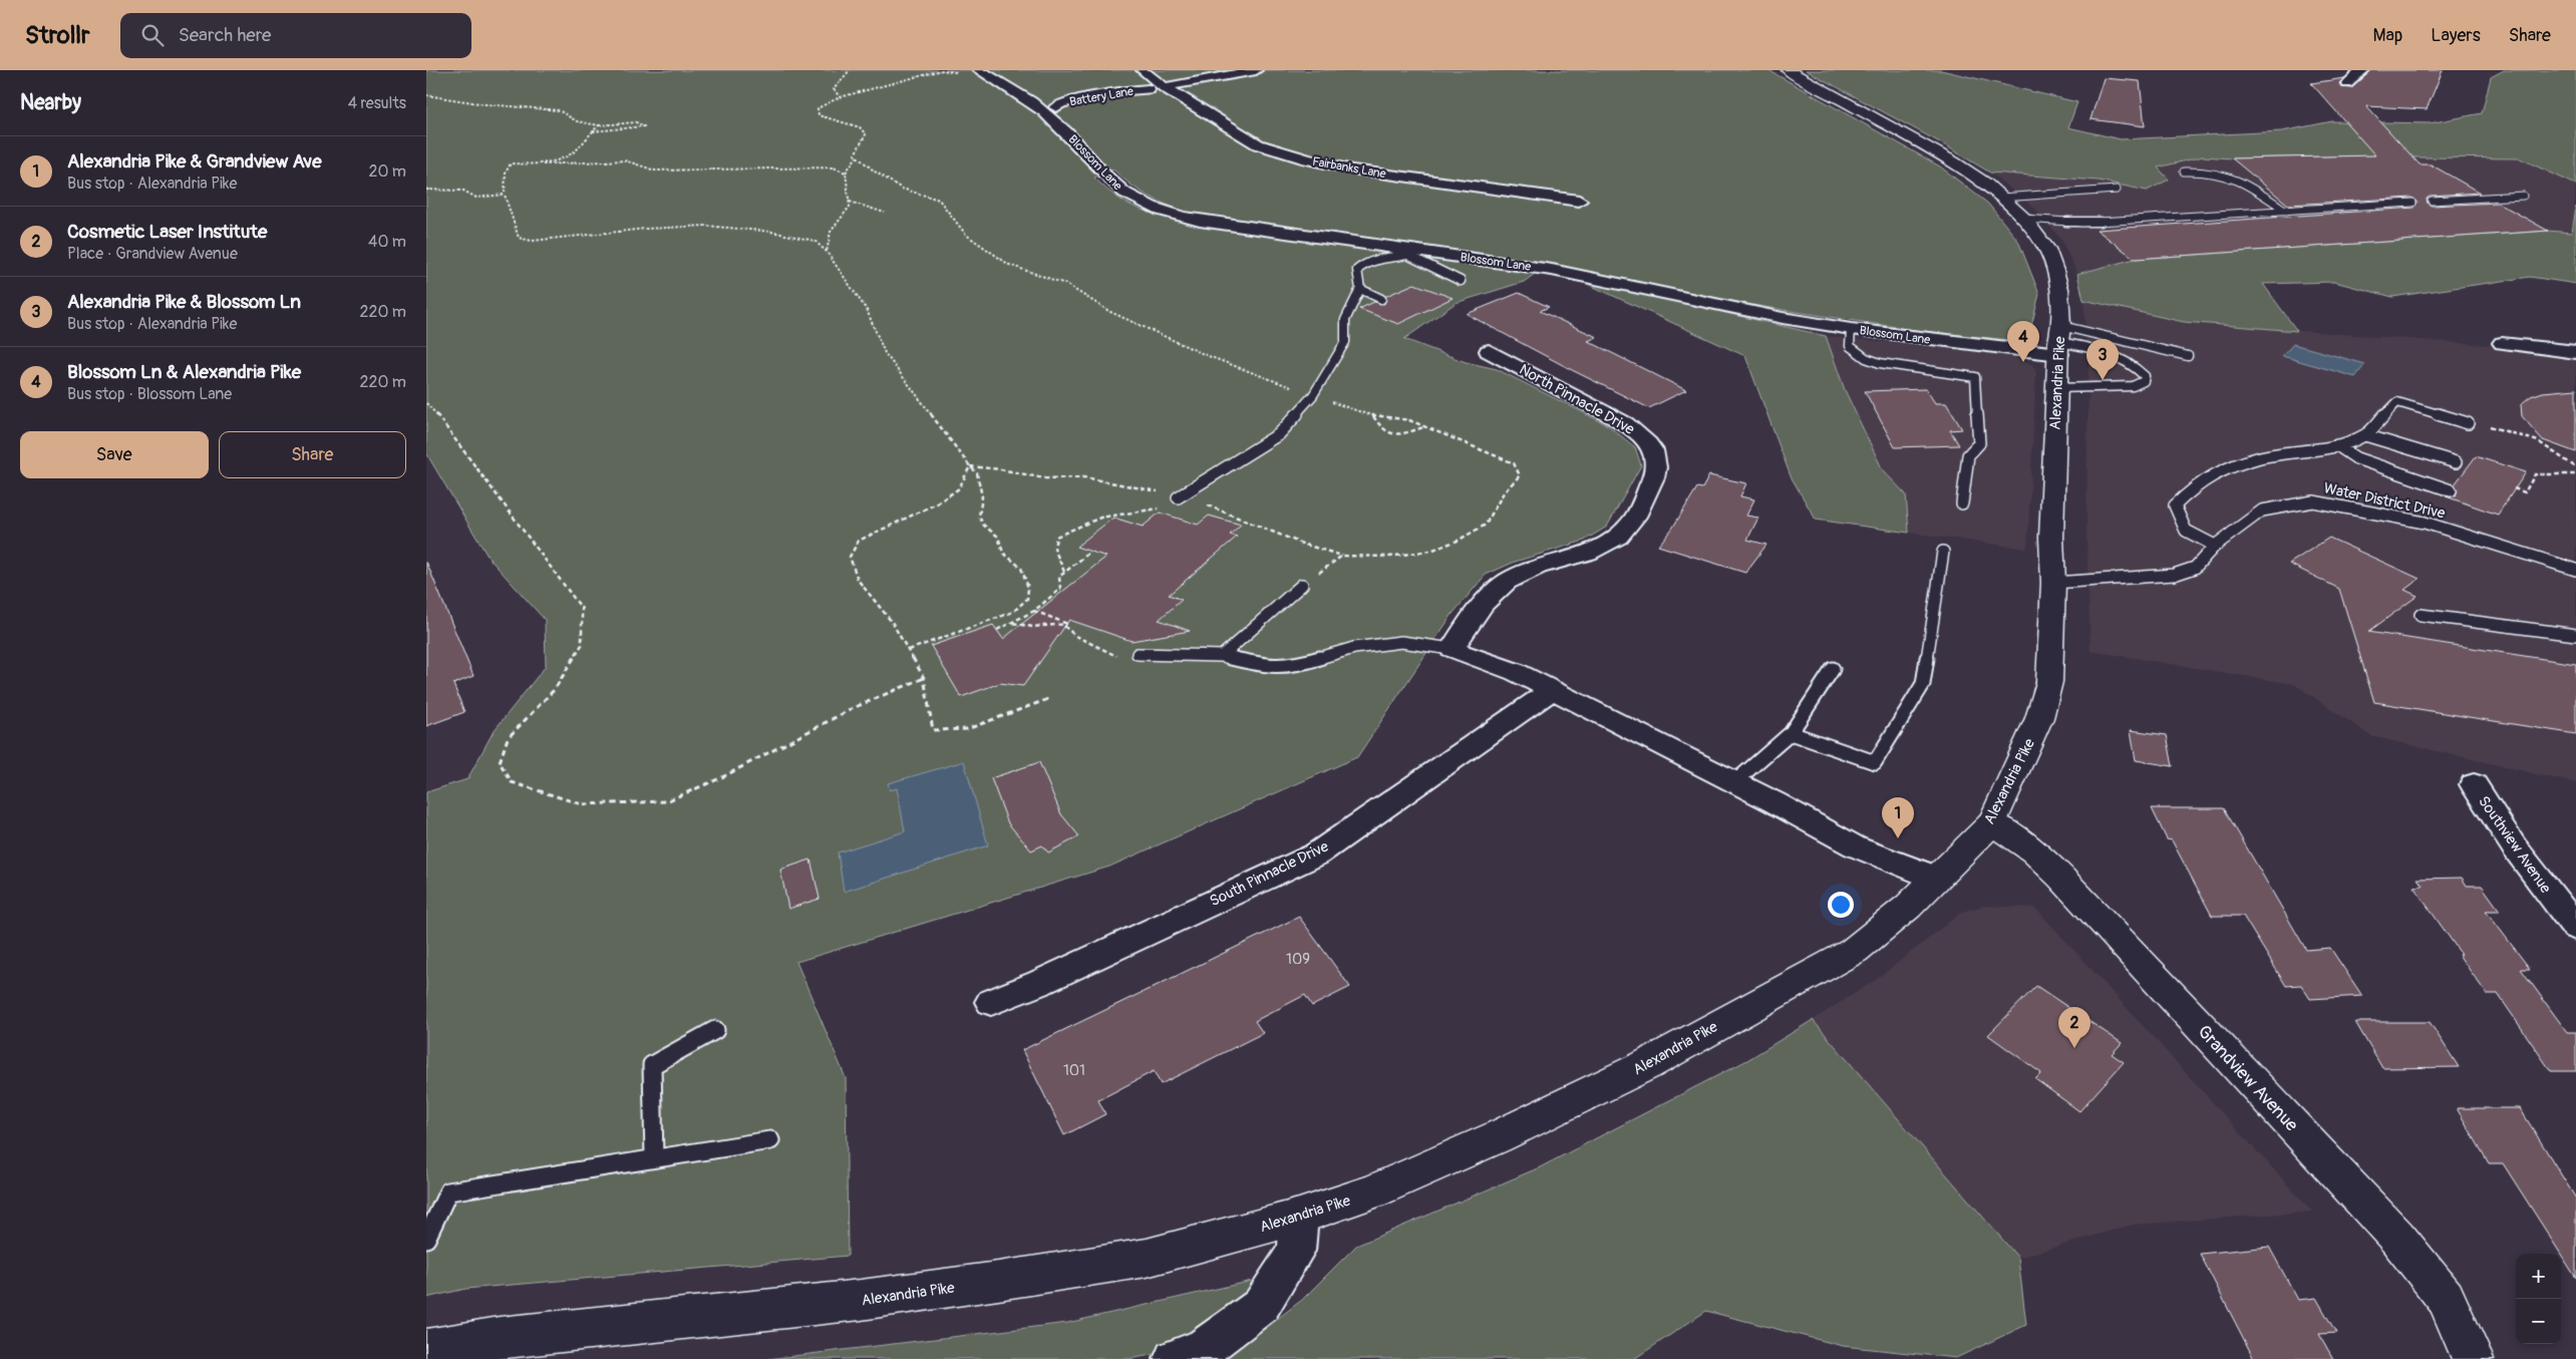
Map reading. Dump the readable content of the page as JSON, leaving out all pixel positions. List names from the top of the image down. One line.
{"streets":{"main road":["Alexandria Pike","Grandview Avenue"],"street":["Battery Lane","Blossom Lane","Fairbanks Lane","North Pinnacle Drive","Southview Avenue","South Pinnacle Drive"],"lane":["Water District Drive"]},"crossings":[["Battery Lane","Blossom Lane"],["Battery Lane","Fairbanks Lane"],["Blossom Lane","Alexandria Pike"],["Alexandria Pike","Water District Drive"],["Alexandria Pike","Grandview Avenue"]],"house_numbers":["109","101"],"page":{"header":"Strollr","search":"Search here","nav":["Map","Layers","Share"],"heading":["Nearby","4 results"],"list":[{"mark":"1","name":"Alexandria Pike & Grandview Ave","note":"Bus stop · Alexandria Pike","value":"20 m"},{"mark":"2","name":"Cosmetic Laser Institute","note":"Place · Grandview Avenue","value":"40 m"},{"mark":"3","name":"Alexandria Pike & Blossom Ln","note":"Bus stop · Alexandria Pike","value":"220 m"},{"mark":"4","name":"Blossom Ln & Alexandria Pike","note":"Bus stop · Blossom Lane","value":"220 m"}],"pins":["4","3","1","2"],"buttons":["Save","Share"],"map_buttons":["+","−"]}}
